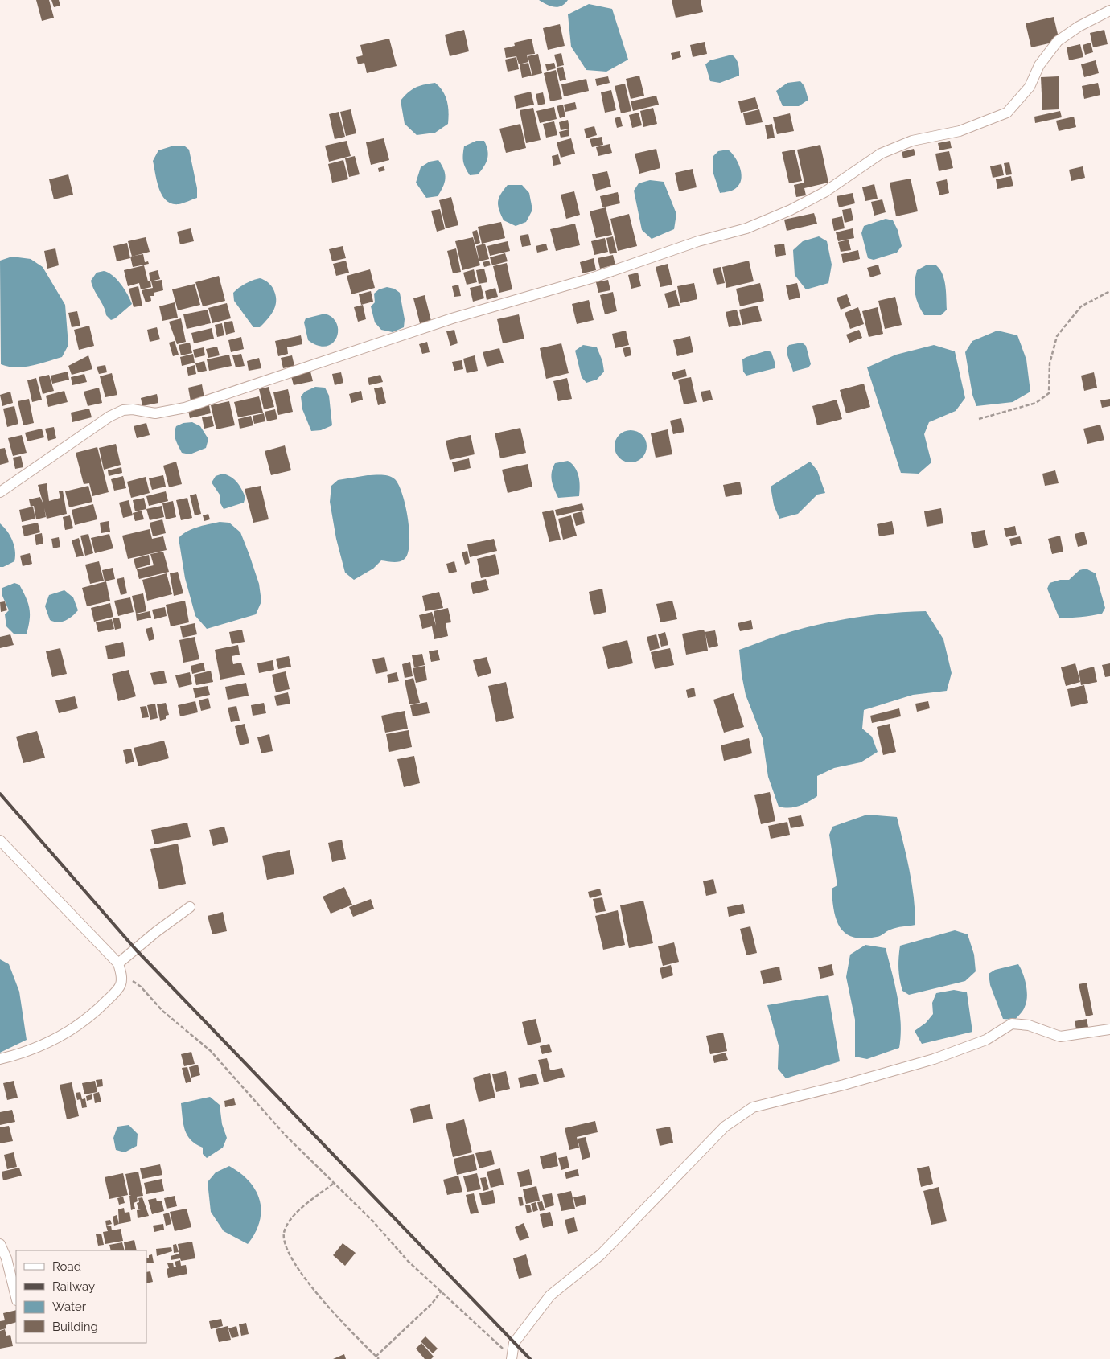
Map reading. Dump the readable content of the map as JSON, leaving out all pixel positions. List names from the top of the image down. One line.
{"legend":["Road","Railway","Water","Building"]}
